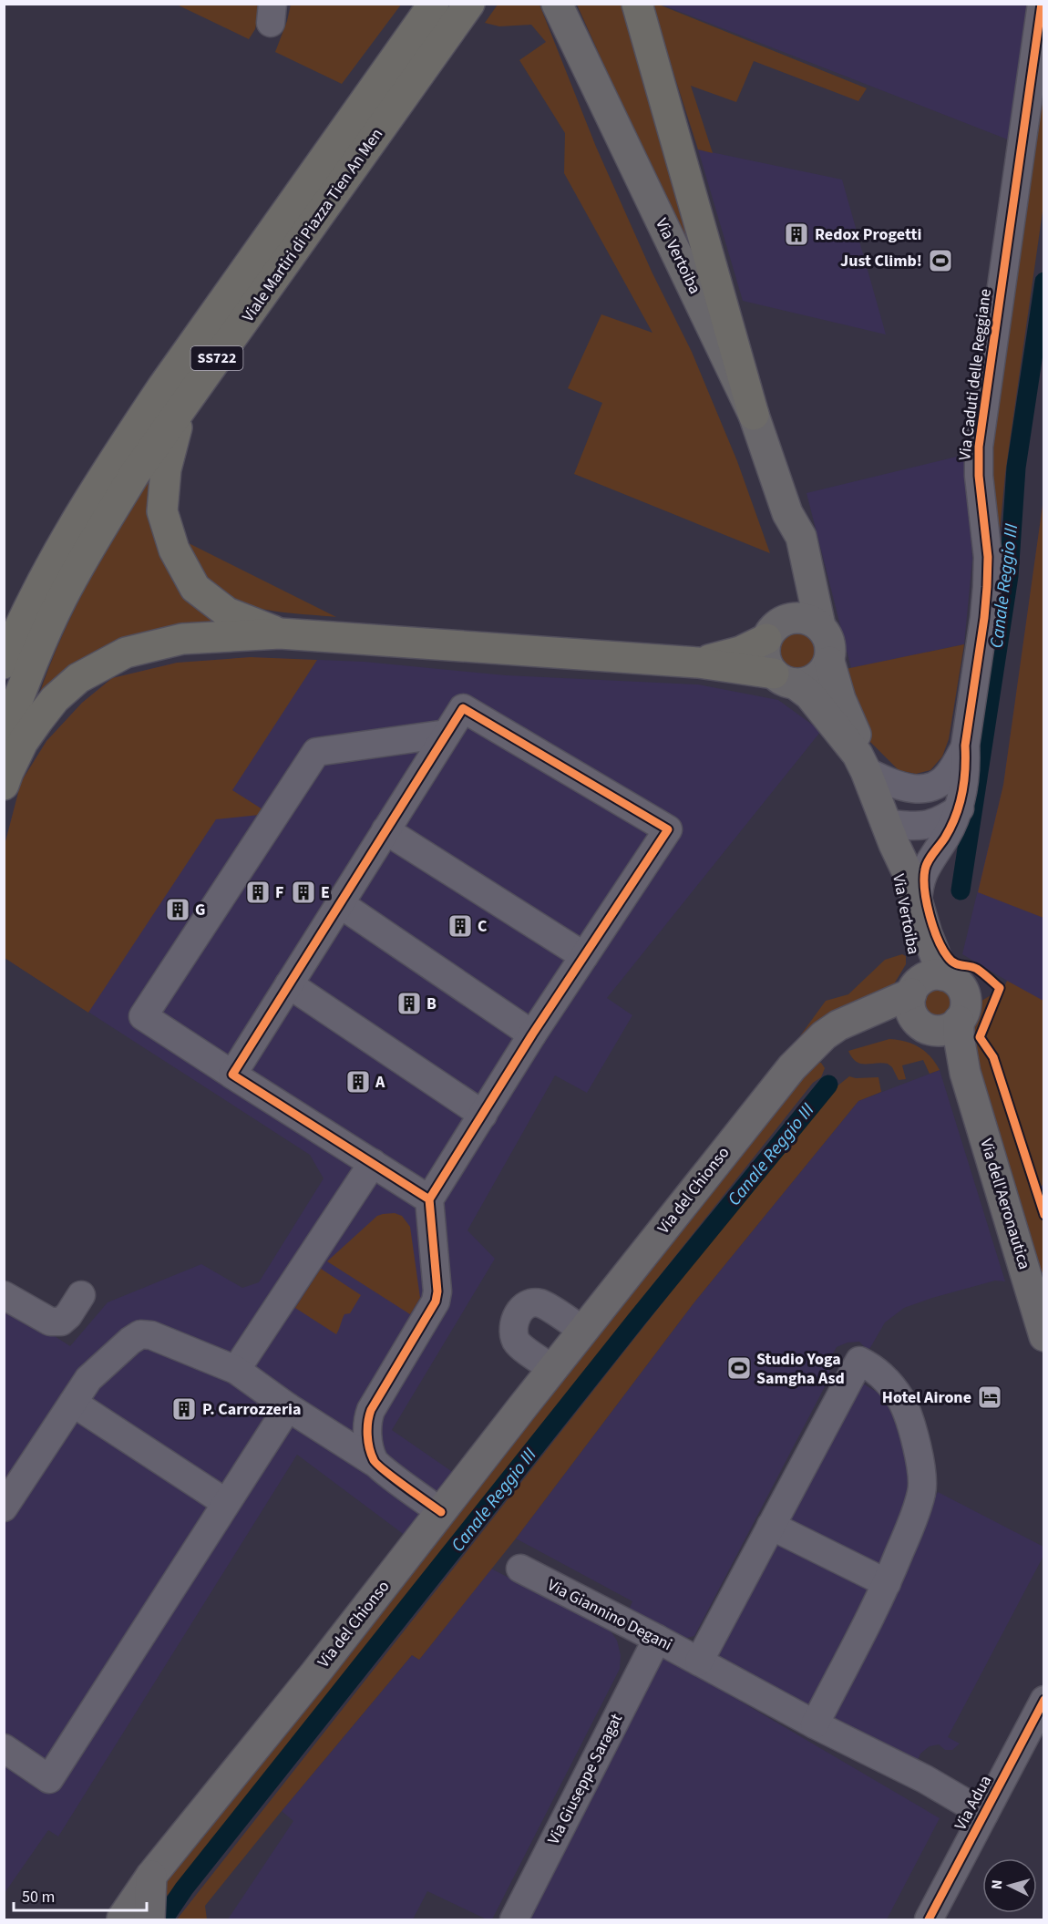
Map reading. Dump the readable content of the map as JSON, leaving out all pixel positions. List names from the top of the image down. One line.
{"streets":{"highway":["Viale Martiri di Piazza Tien An Men","SS722"],"main road":["Via Vertoiba","Via del Chionso","Via dell'Aeronautica"],"street":["Via Caduti delle Reggiane","Via Giannino Degani","Via Giuseppe Saragat","Via Adua"]},"crossings":[["Viale Martiri di Piazza Tien An Men","SS722"],["Via Vertoiba","SS722"],["Via Vertoiba","Via Caduti delle Reggiane"],["Via Vertoiba","Via del Chionso"],["Via Vertoiba","Via dell'Aeronautica"],["Via del Chionso","Via dell'Aeronautica"],["Via Giannino Degani","Via Giuseppe Saragat"],["Via Giannino Degani","Via Adua"]],"water":["Canale Reggio III"],"places":{"building":["Redox Progetti","F","E","G","C","B","A","P. Carrozzeria"],"sports":["Just Climb!","Studio Yoga Samgha Asd"],"hotel":["Hotel Airone"]},"scale_bar":"50 m","north":"left"}
